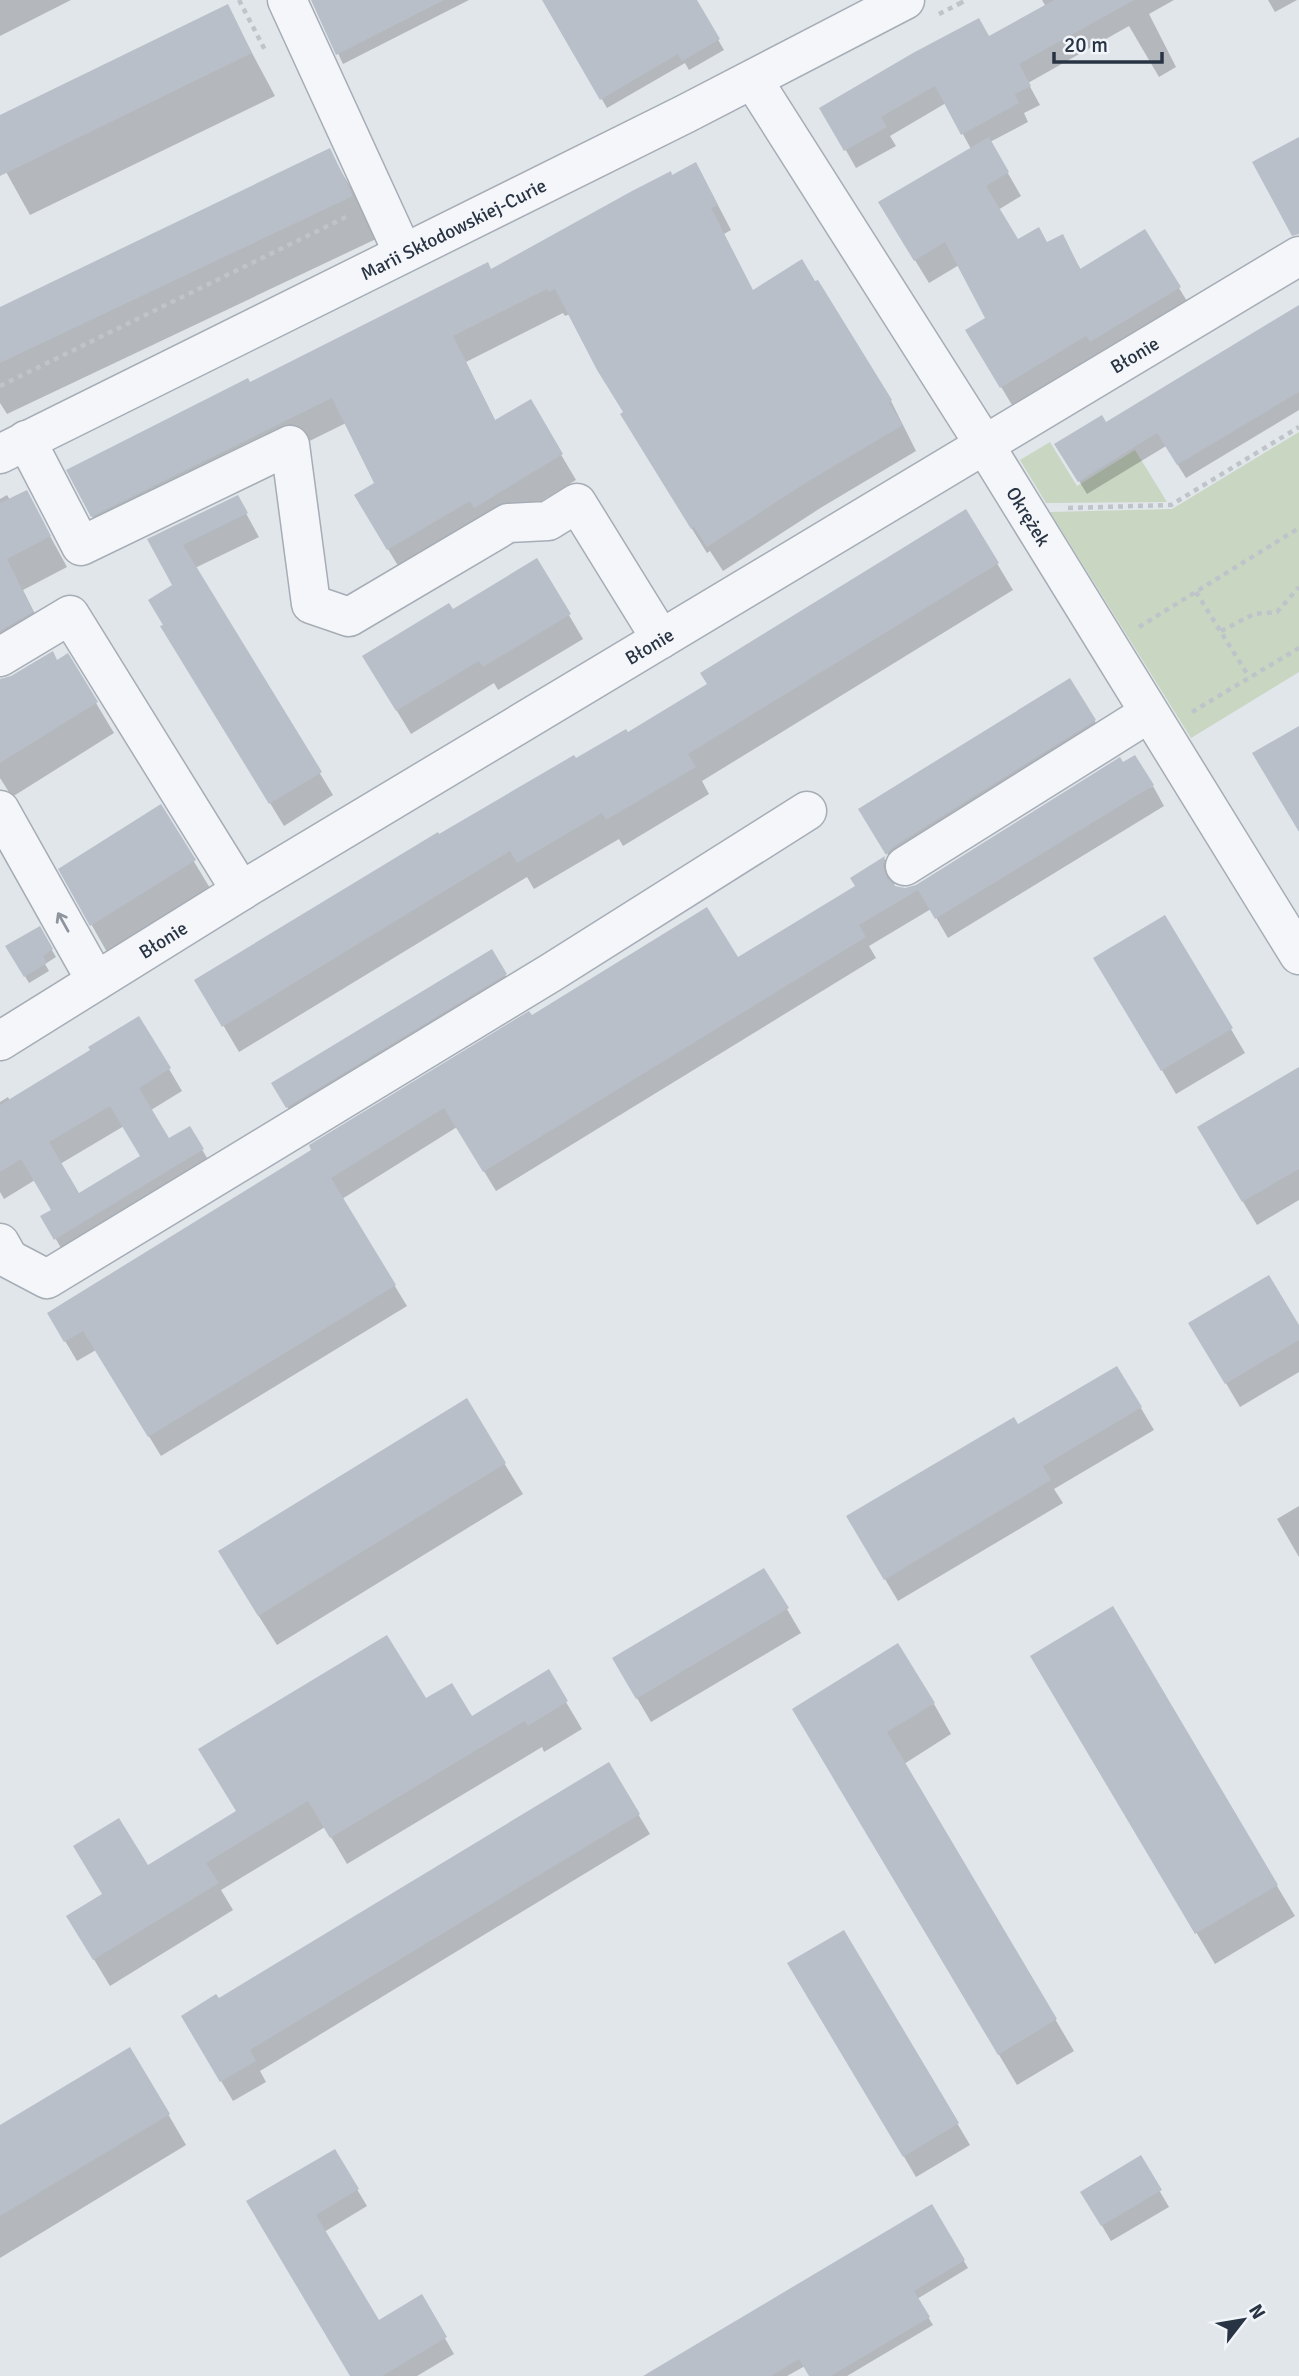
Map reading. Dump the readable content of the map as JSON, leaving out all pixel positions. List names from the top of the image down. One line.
{"streets":{"street":["Marii Skłodowskiej-Curie","Błonie","Okrężek"]},"crossings":[["Marii Skłodowskiej-Curie","Okrężek"],["Błonie","Okrężek"]],"scale_bar":"20 m","north":"top right"}
